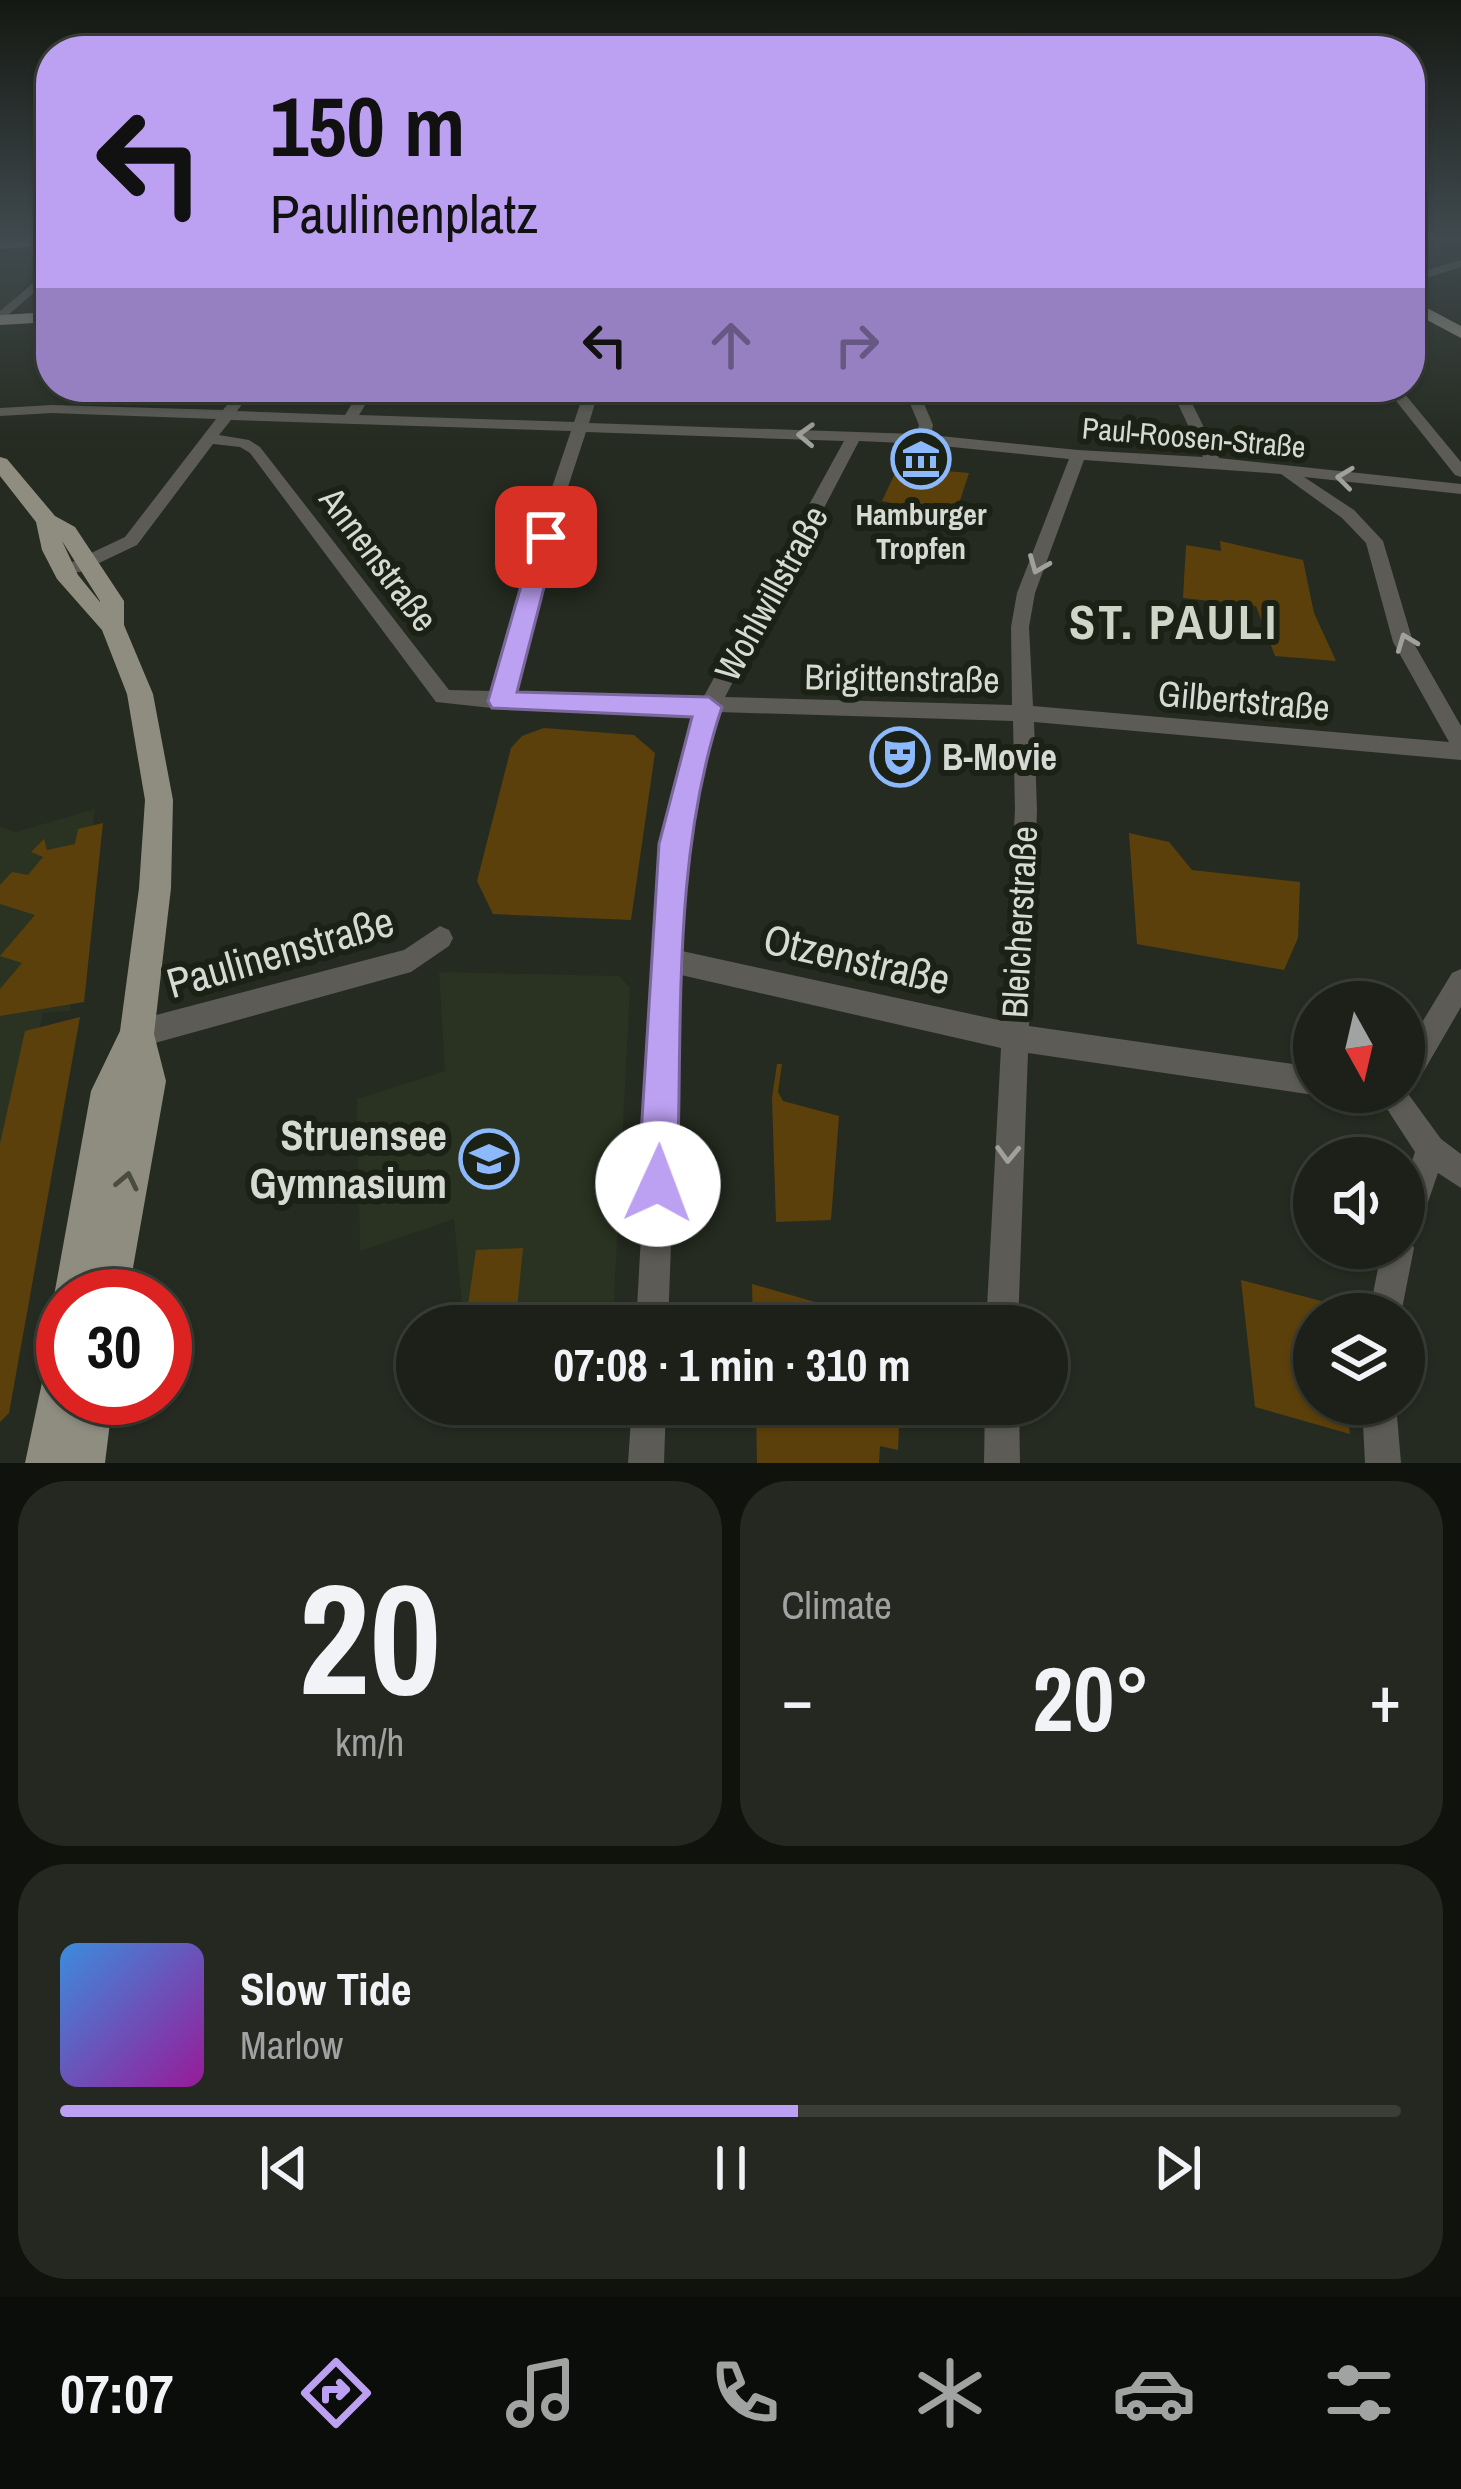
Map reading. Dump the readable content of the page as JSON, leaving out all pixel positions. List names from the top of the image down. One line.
{"streets":{"street":["Paul-Roosen-Straße","Annenstraße","Wohlwillstraße","Brigittenstraße","Gilbertstraße","Bleicherstraße","Paulinenstraße","Otzenstraße"]},"crossings":[["Paul-Roosen-Straße","Wohlwillstraße"],["Paul-Roosen-Straße","Bleicherstraße"],["Annenstraße","Wohlwillstraße"],["Annenstraße","Brigittenstraße"],["Wohlwillstraße","Brigittenstraße"],["Wohlwillstraße","Otzenstraße"],["Brigittenstraße","Gilbertstraße"],["Brigittenstraße","Bleicherstraße"],["Gilbertstraße","Bleicherstraße"],["Bleicherstraße","Otzenstraße"]],"one_way":["Bleicherstraße"],"districts":["ST. PAULI"],"places":{"museum":["Hamburger Tropfen"],"theatre":["B-Movie"],"school or university":["Struensee Gymnasium"]},"north":"bottom","page":{"turn":["150 m","Paulinenplatz"],"limit":"30","trip":"07:08 · 1 min · 310 m","tile":[["20","km/h"],"Climate"],"heat":["−","20°","+"],"song":["Slow Tide","Marlow"],"tabs":"07:07"}}
